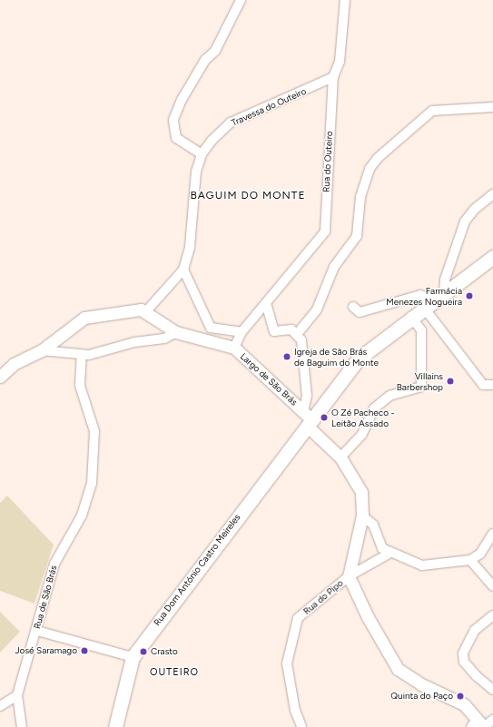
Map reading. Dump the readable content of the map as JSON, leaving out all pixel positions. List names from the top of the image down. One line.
{"streets":{"main road":["Rua Dom António Castro Meireles"],"street":["Travessa do Outeiro","Rua do Outeiro","Largo de São Brás","Rua de São Brás","Rua do Pipo"]},"crossings":[["Travessa do Outeiro","Rua do Outeiro"],["Rua do Outeiro","Largo de São Brás"],["Largo de São Brás","Rua Dom António Castro Meireles"]],"districts":["BAGUIM DO MONTE","OUTEIRO"],"places":["Farmácia Menezes Nogueira","Igreja de São Brás de Baguim do Monte","Villains Barbershop","O Zé Pacheco - Leitão Assado","José Saramago","Crasto","Quinta do Paço"]}
